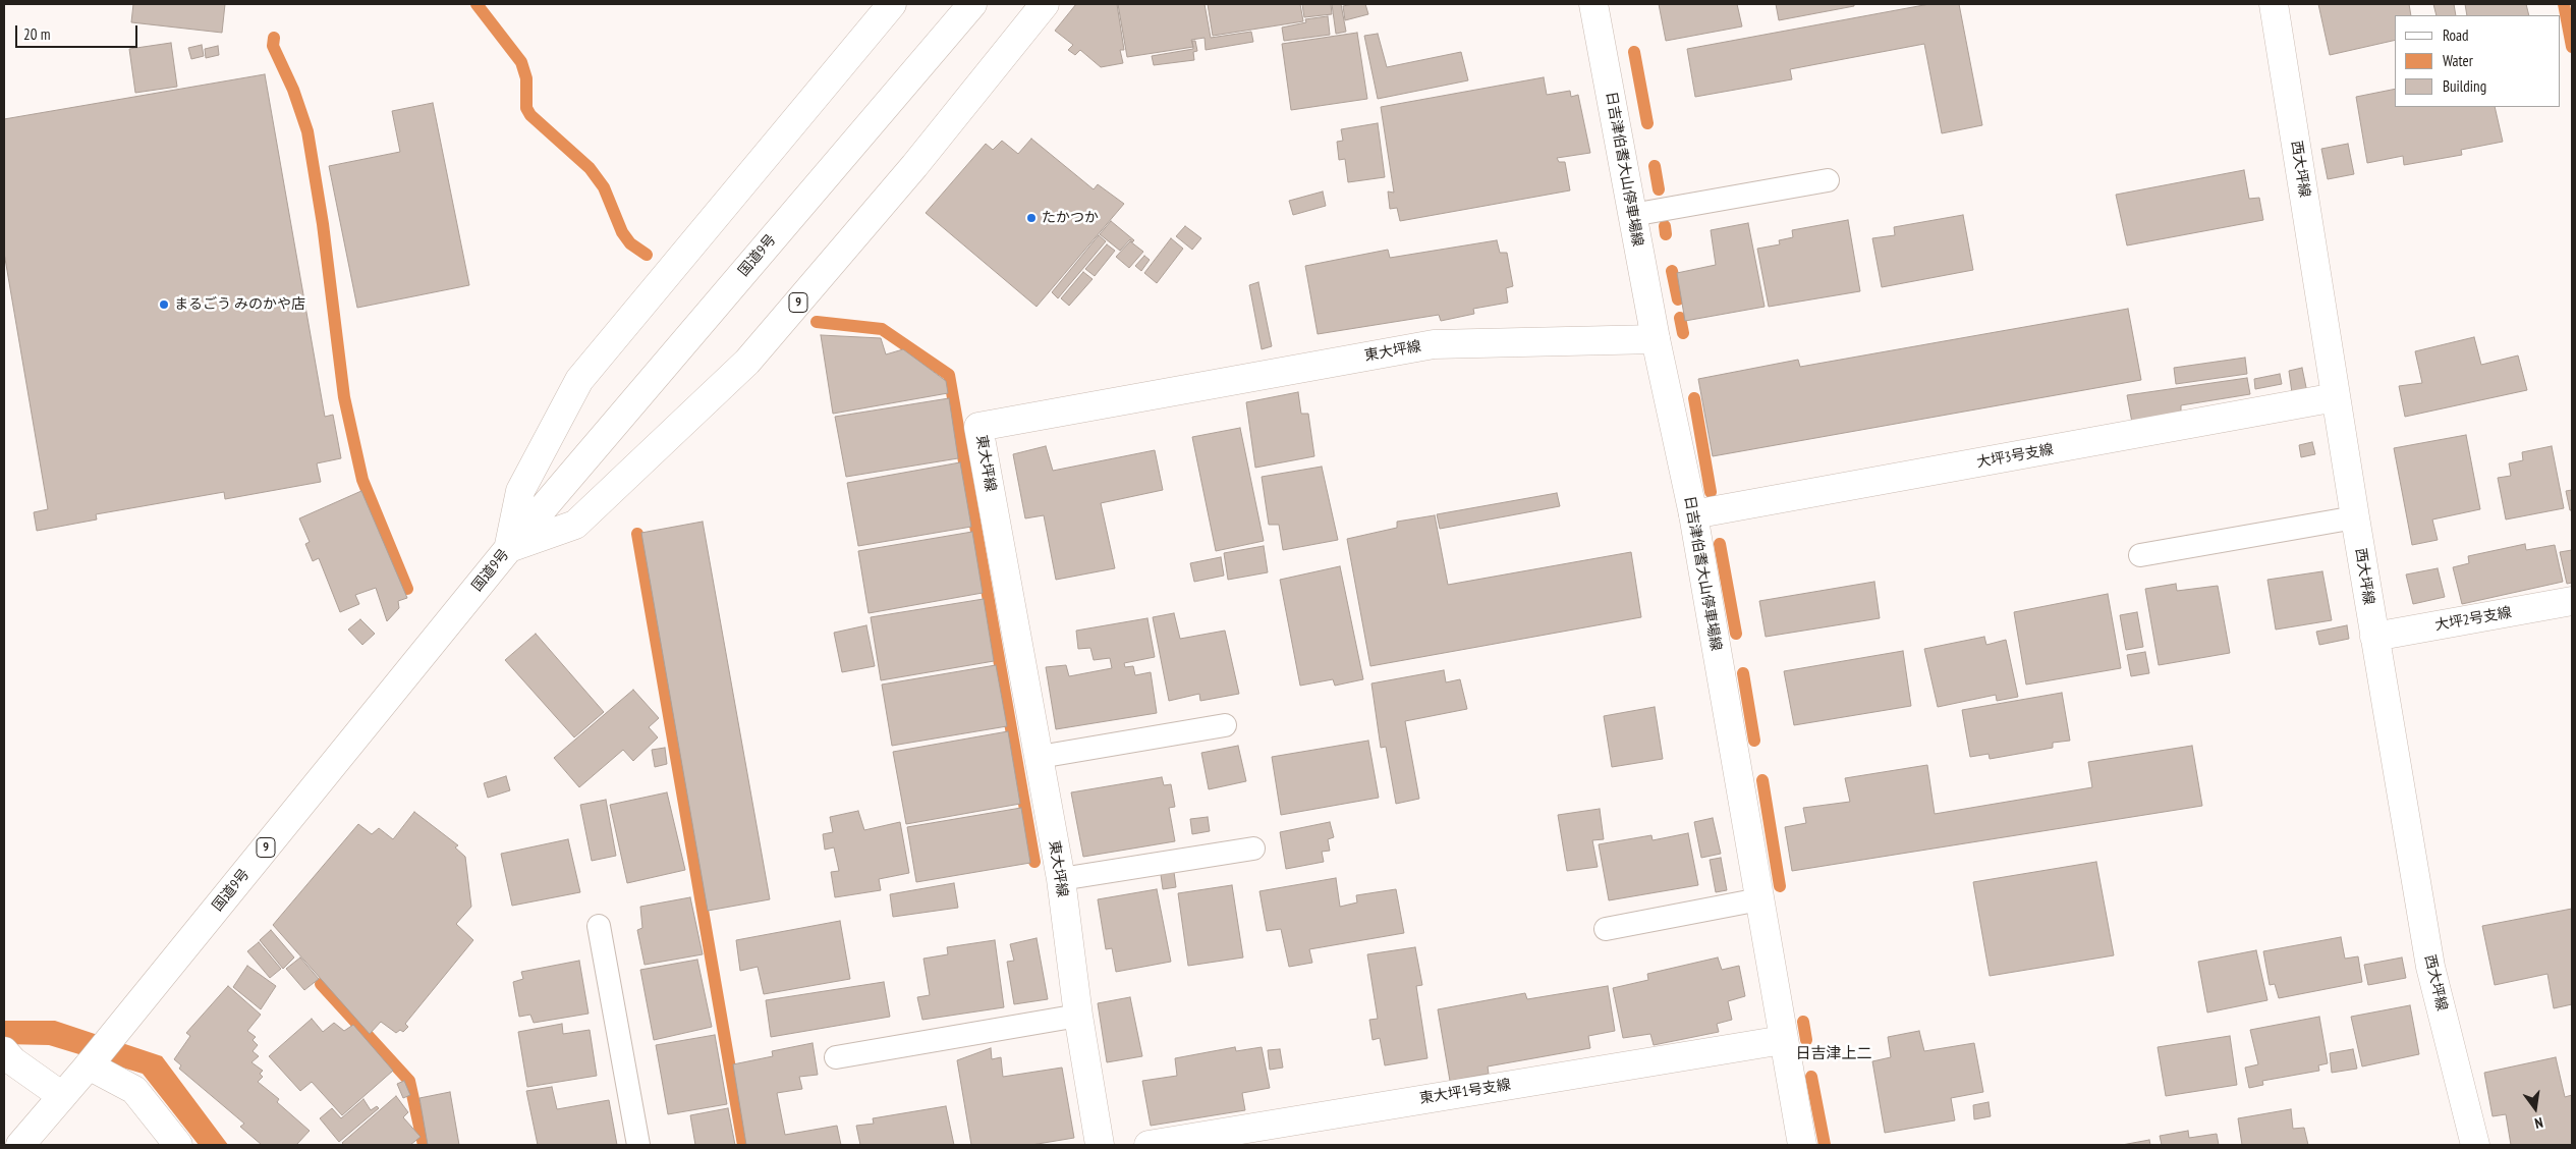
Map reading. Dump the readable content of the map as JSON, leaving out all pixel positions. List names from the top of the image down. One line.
{"streets":{"main road":["日吉津伯耆大山停車場線","西大坪線","国道9号","9","東大坪線","大坪3号支線","大坪2号支線","東大坪1号支線"]},"crossings":[["日吉津伯耆大山停車場線","東大坪線"],["日吉津伯耆大山停車場線","大坪3号支線"],["日吉津伯耆大山停車場線","東大坪1号支線"],["西大坪線","大坪3号支線"],["西大坪線","大坪2号支線"],["国道9号","9"]],"districts":["日吉津上二"],"places":["たかつか","まるごう みのかや店"],"legend":["Road","Water","Building"],"scale_bar":"20 m","north":"bottom"}
